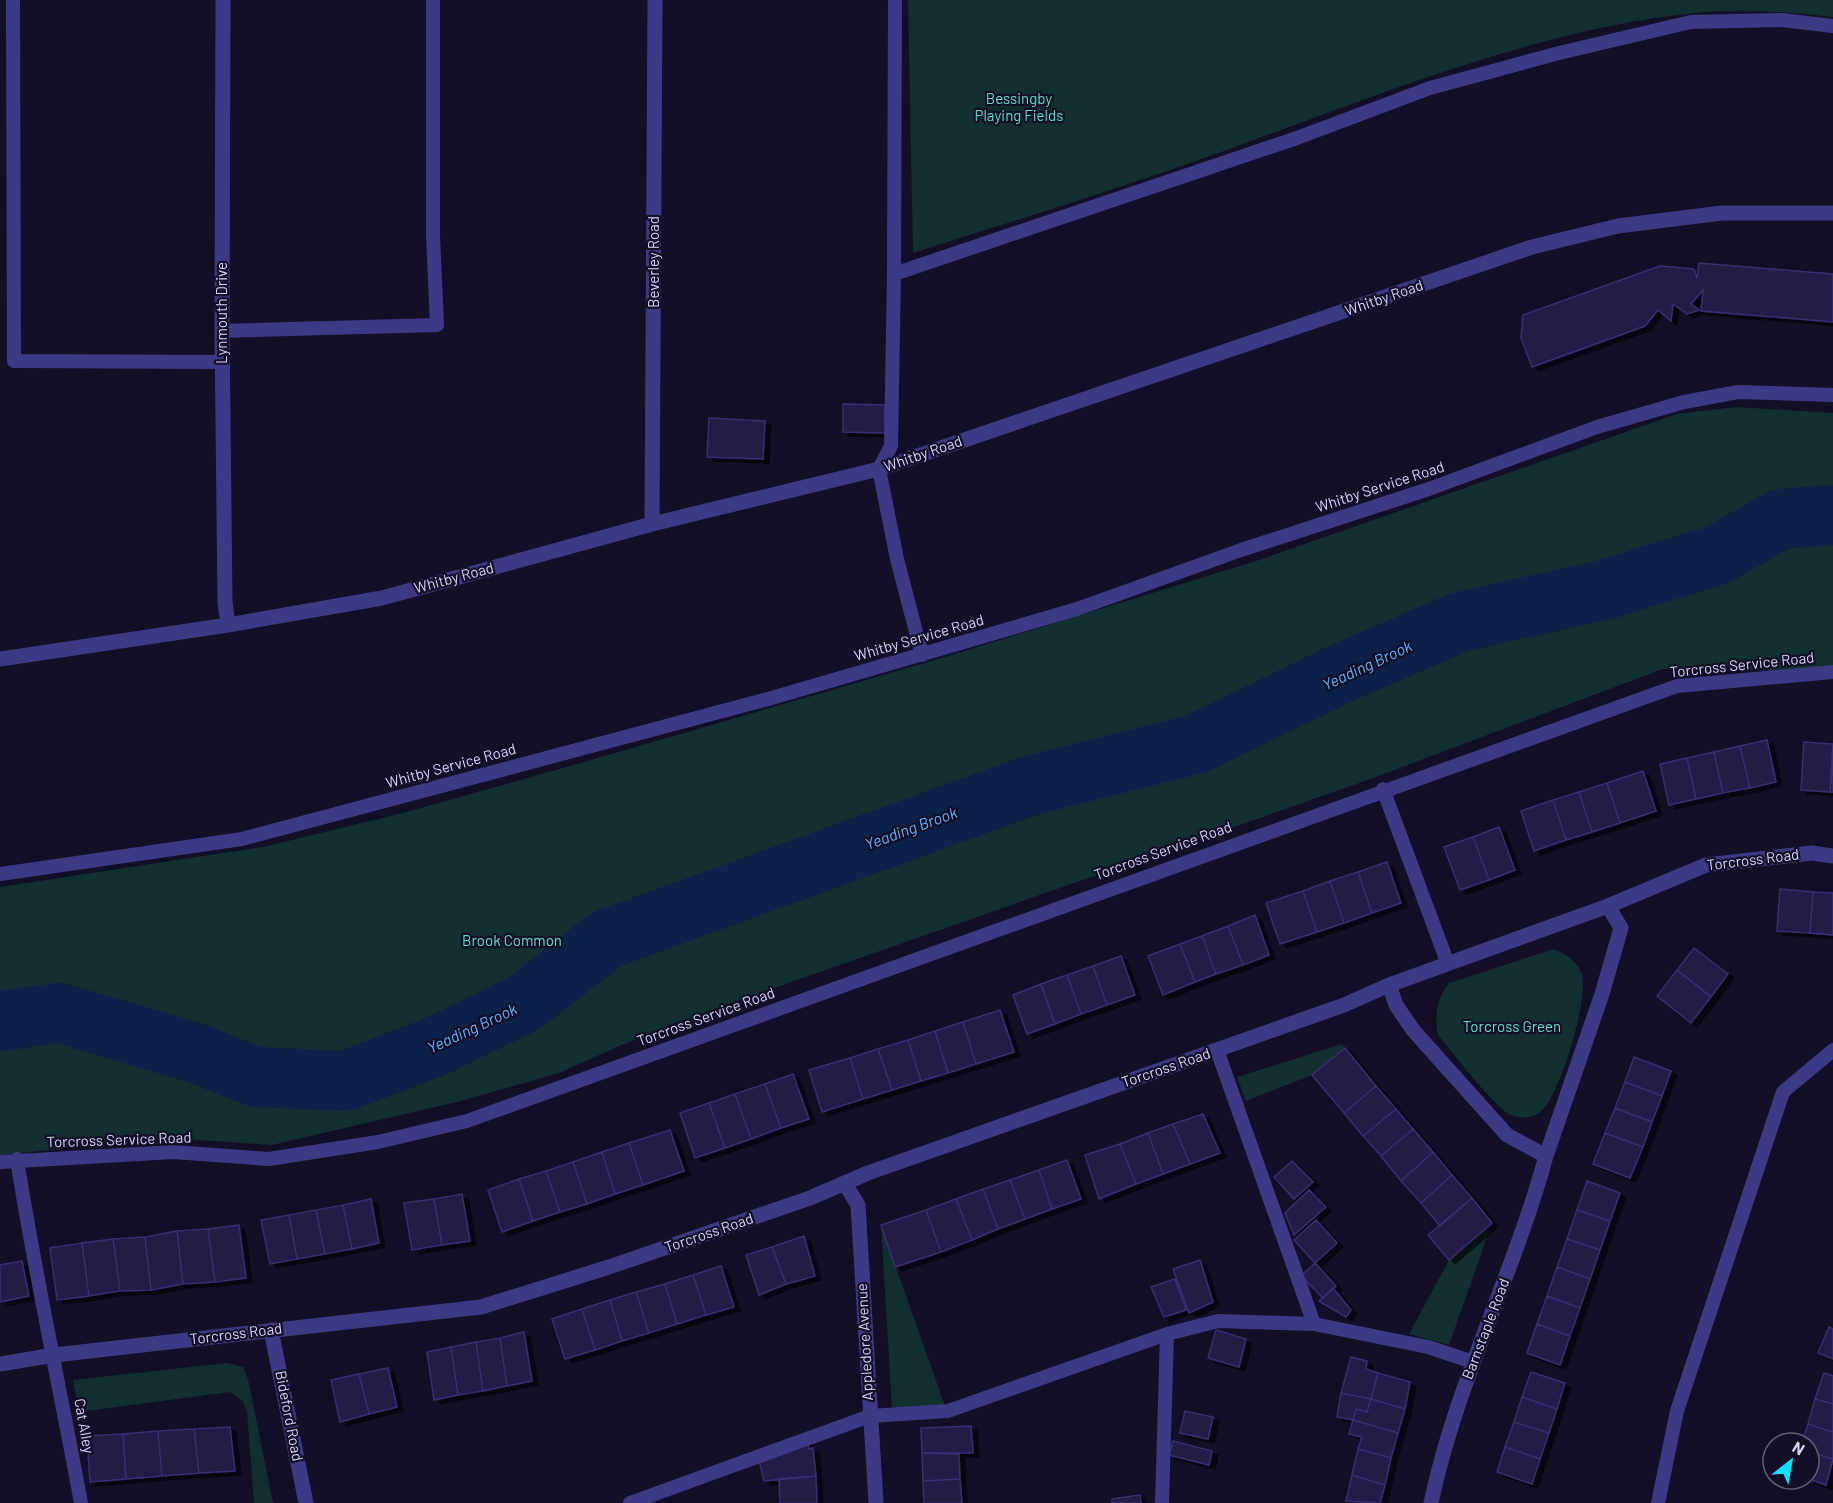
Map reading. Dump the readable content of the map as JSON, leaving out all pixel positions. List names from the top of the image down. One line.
{"streets":{"street":["Beverley Road","Whitby Road","Lynmouth Drive","Torcross Road","Barnstaple Road","Appledore Avenue","Bideford Road"],"lane":["Whitby Service Road","Torcross Service Road","Cat Alley"]},"crossings":[["Beverley Road","Whitby Road"],["Whitby Road","Lynmouth Drive"],["Torcross Road","Appledore Avenue"],["Torcross Road","Bideford Road"],["Torcross Road","Cat Alley"]],"water":["Yeading Brook"],"parks":["Bessingby Playing Fields","Brook Common","Torcross Green"],"north":"top right"}
